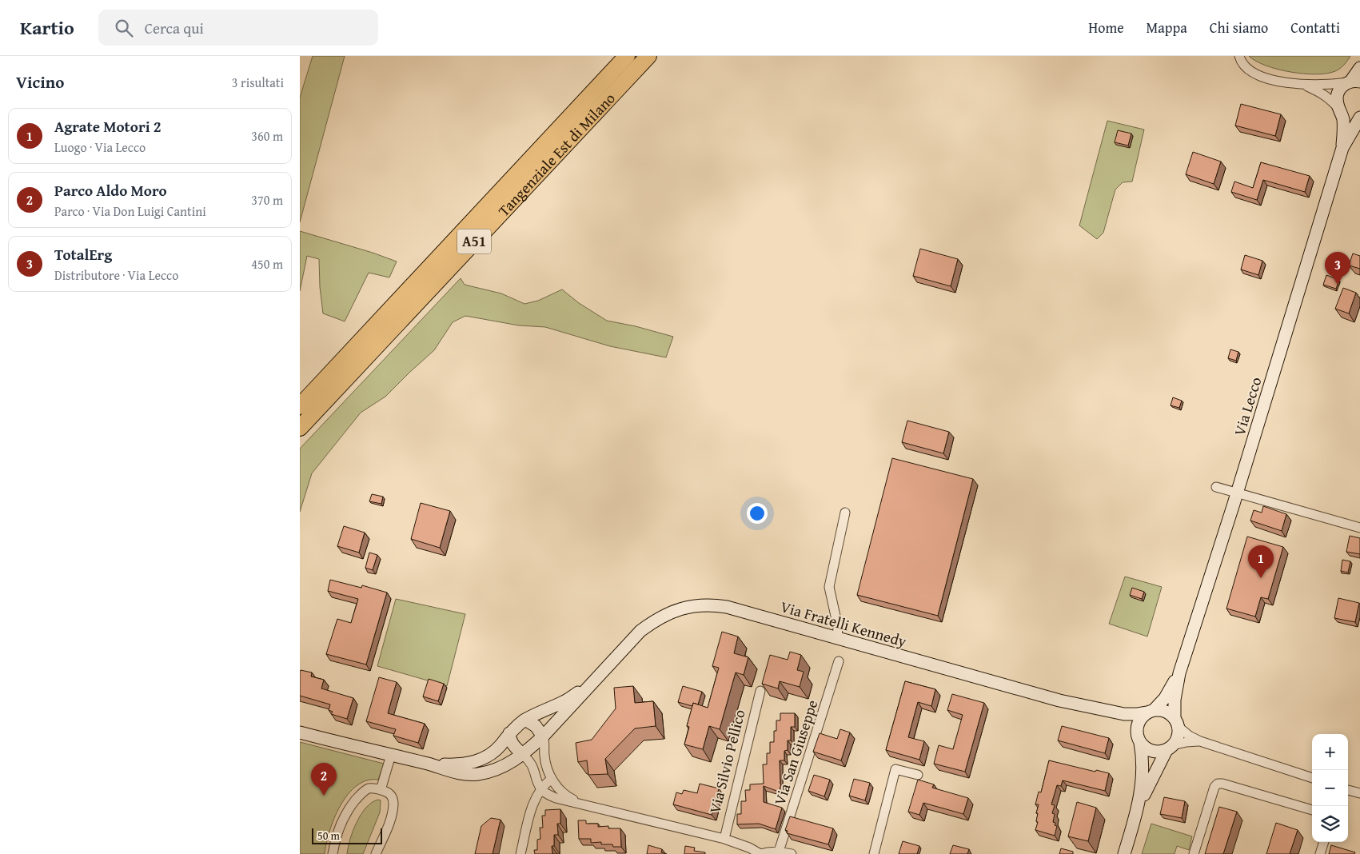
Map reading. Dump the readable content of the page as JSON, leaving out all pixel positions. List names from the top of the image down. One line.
{"streets":{"highway":["Tangenziale Est di Milano","A51"],"street":["Via Lecco","Via Fratelli Kennedy","Via San Giuseppe","Via Silvio Pellico"]},"crossings":[["Via Lecco","Via Fratelli Kennedy"]],"scale_bar":"50 m","page":{"header":"Kartio","search":"Cerca qui","nav":["Home","Mappa","Chi siamo","Contatti"],"heading":["Vicino","3 risultati"],"list":[{"mark":"1","name":"Agrate Motori 2","note":"Luogo · Via Lecco","value":"360 m"},{"mark":"2","name":"Parco Aldo Moro","note":"Parco · Via Don Luigi Cantini","value":"370 m"},{"mark":"3","name":"TotalErg","note":"Distributore · Via Lecco","value":"450 m"}],"pins":["3","1","2"],"map_buttons":["+","−"],"scale":"50 m"}}
